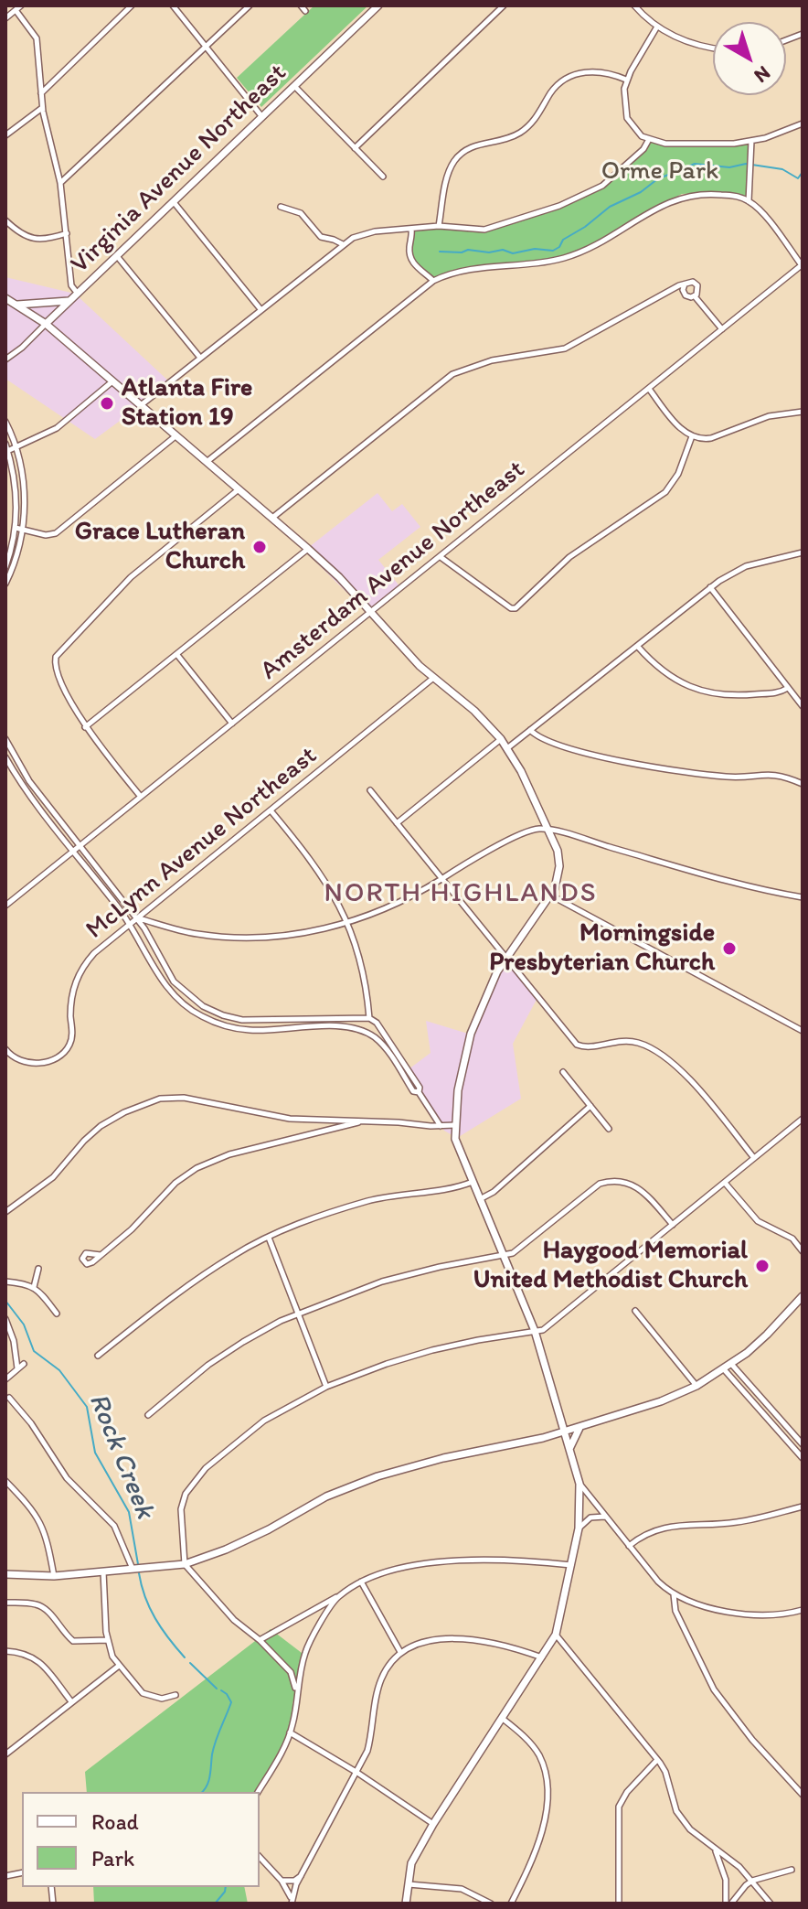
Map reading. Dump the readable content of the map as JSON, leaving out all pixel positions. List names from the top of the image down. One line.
{"streets":{"street":["Virginia Avenue Northeast","Amsterdam Avenue Northeast","McLynn Avenue Northeast"]},"districts":["NORTH HIGHLANDS"],"water":["Rock Creek"],"parks":["Orme Park"],"places":["Atlanta Fire Station 19","Grace Lutheran Church","Morningside Presbyterian Church","Haygood Memorial United Methodist Church"],"legend":["Road","Park"],"north":"bottom right"}
